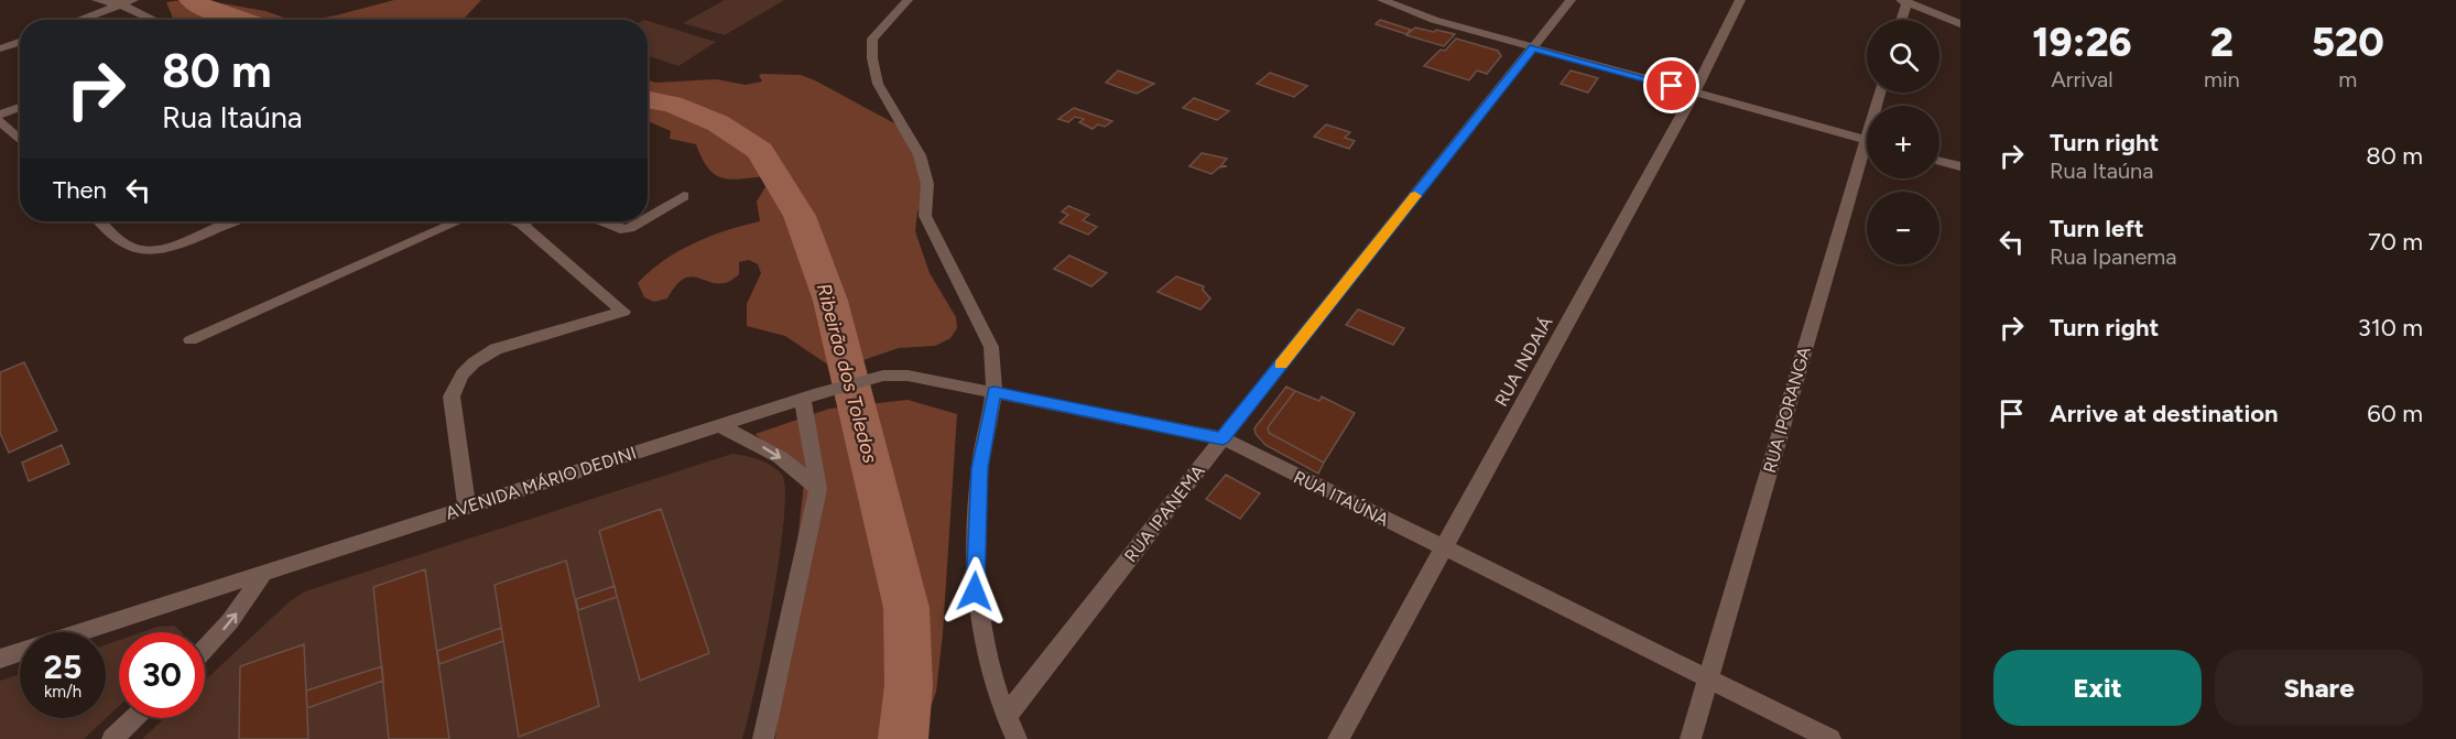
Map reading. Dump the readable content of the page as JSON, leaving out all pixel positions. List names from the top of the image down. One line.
{"streets":{"street":["RUA INDAIÁ","RUA IPORANGA","AVENIDA MÁRIO DEDINI","RUA ITAÚNA","RUA IPANEMA"]},"crossings":[["RUA INDAIÁ","RUA ITAÚNA"],["RUA IPORANGA","RUA ITAÚNA"],["AVENIDA MÁRIO DEDINI","RUA ITAÚNA"],["RUA ITAÚNA","RUA IPANEMA"]],"water":["Ribeirão dos Toledos"],"page":{"eta":["19:26","Arrival","2","min","520","m"],"map_buttons":["+","−"],"turn":["80 m","Rua Itaúna"],"list":[{"name":"Turn right","note":"Rua Itaúna","value":"80 m"},{"name":"Turn left","note":"Rua Ipanema","value":"70 m"},{"name":"Turn right","value":"310 m"},{"name":"Arrive at destination","value":"60 m"}],"then":"Then","speed":"25 km/h","limit":"30","buttons":["Exit","Share"]}}
